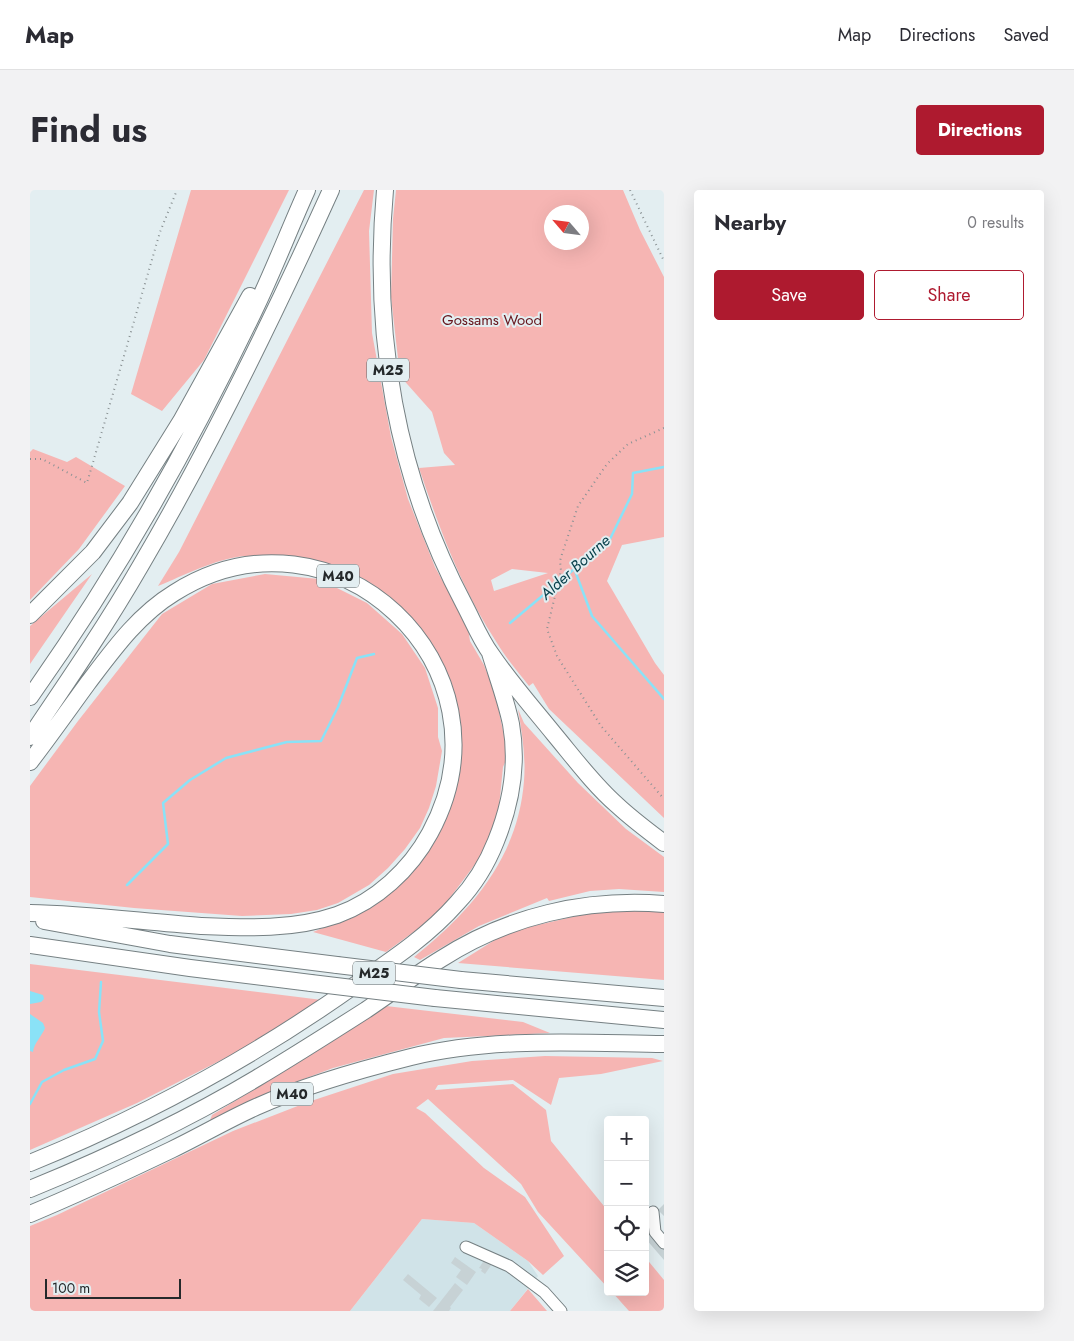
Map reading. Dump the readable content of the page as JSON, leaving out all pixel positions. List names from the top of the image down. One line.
{"streets":{"highway":["M25","M40"]},"water":["Alder Bourne"],"parks":["Gossams Wood"],"scale_bar":"100 m","north":"top left","page":{"header":"Map","nav":["Map","Directions","Saved"],"title":"Find us","buttons":["Directions",["Save","Share"]],"heading":["Nearby","0 results"],"map_buttons":["+","−"],"scale":"100 m"}}
